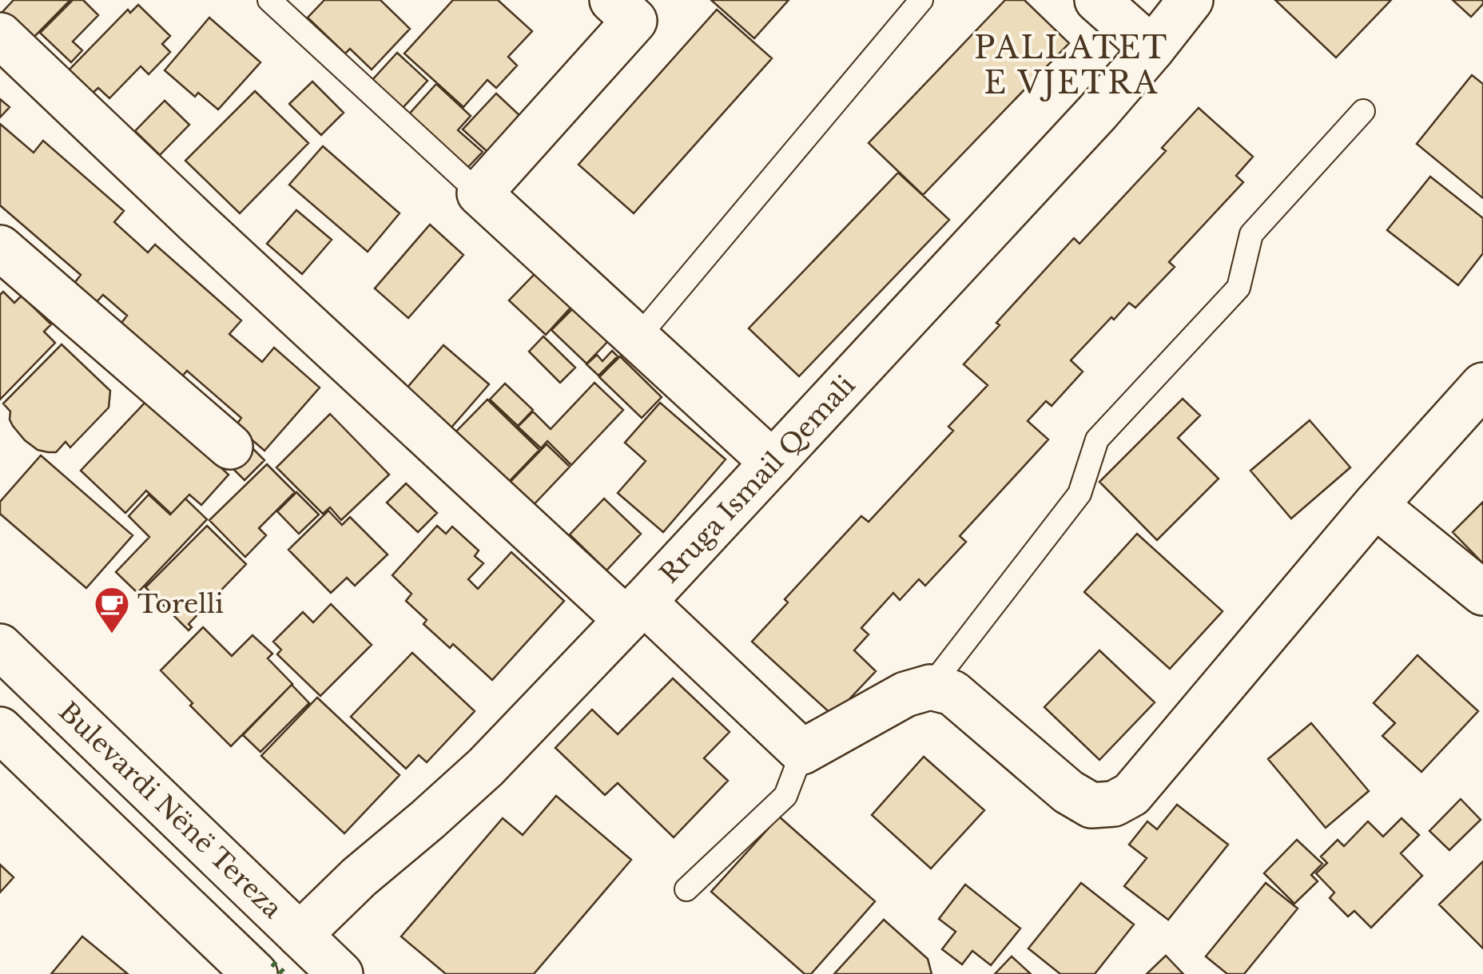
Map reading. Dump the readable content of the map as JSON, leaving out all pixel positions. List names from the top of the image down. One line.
{"streets":{"street":["Rruga Ismail Qemali","Bulevardi Nënë Tereza"]},"crossings":[["Rruga Ismail Qemali","Bulevardi Nënë Tereza"]],"districts":["PALLATET E VJETRA"],"places":{"cafe":["Torelli"]}}
